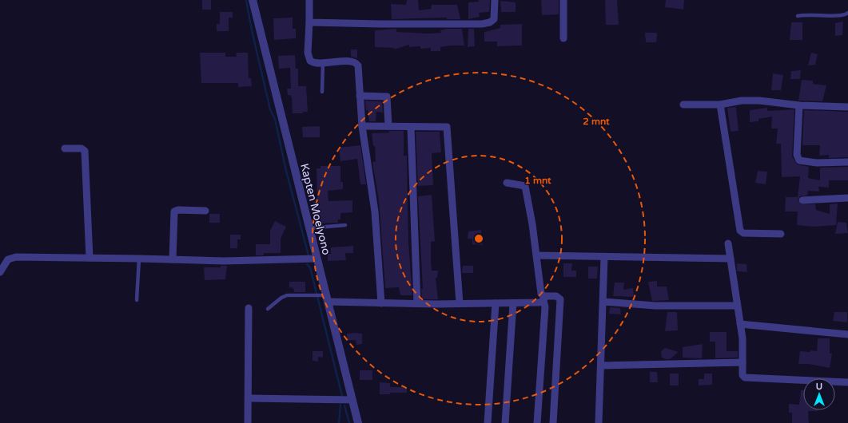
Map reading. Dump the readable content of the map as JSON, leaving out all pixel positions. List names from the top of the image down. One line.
{"streets":{"street":["Kapten Moelyono"]},"north":"top","rings":["2 mnt","1 mnt"]}
